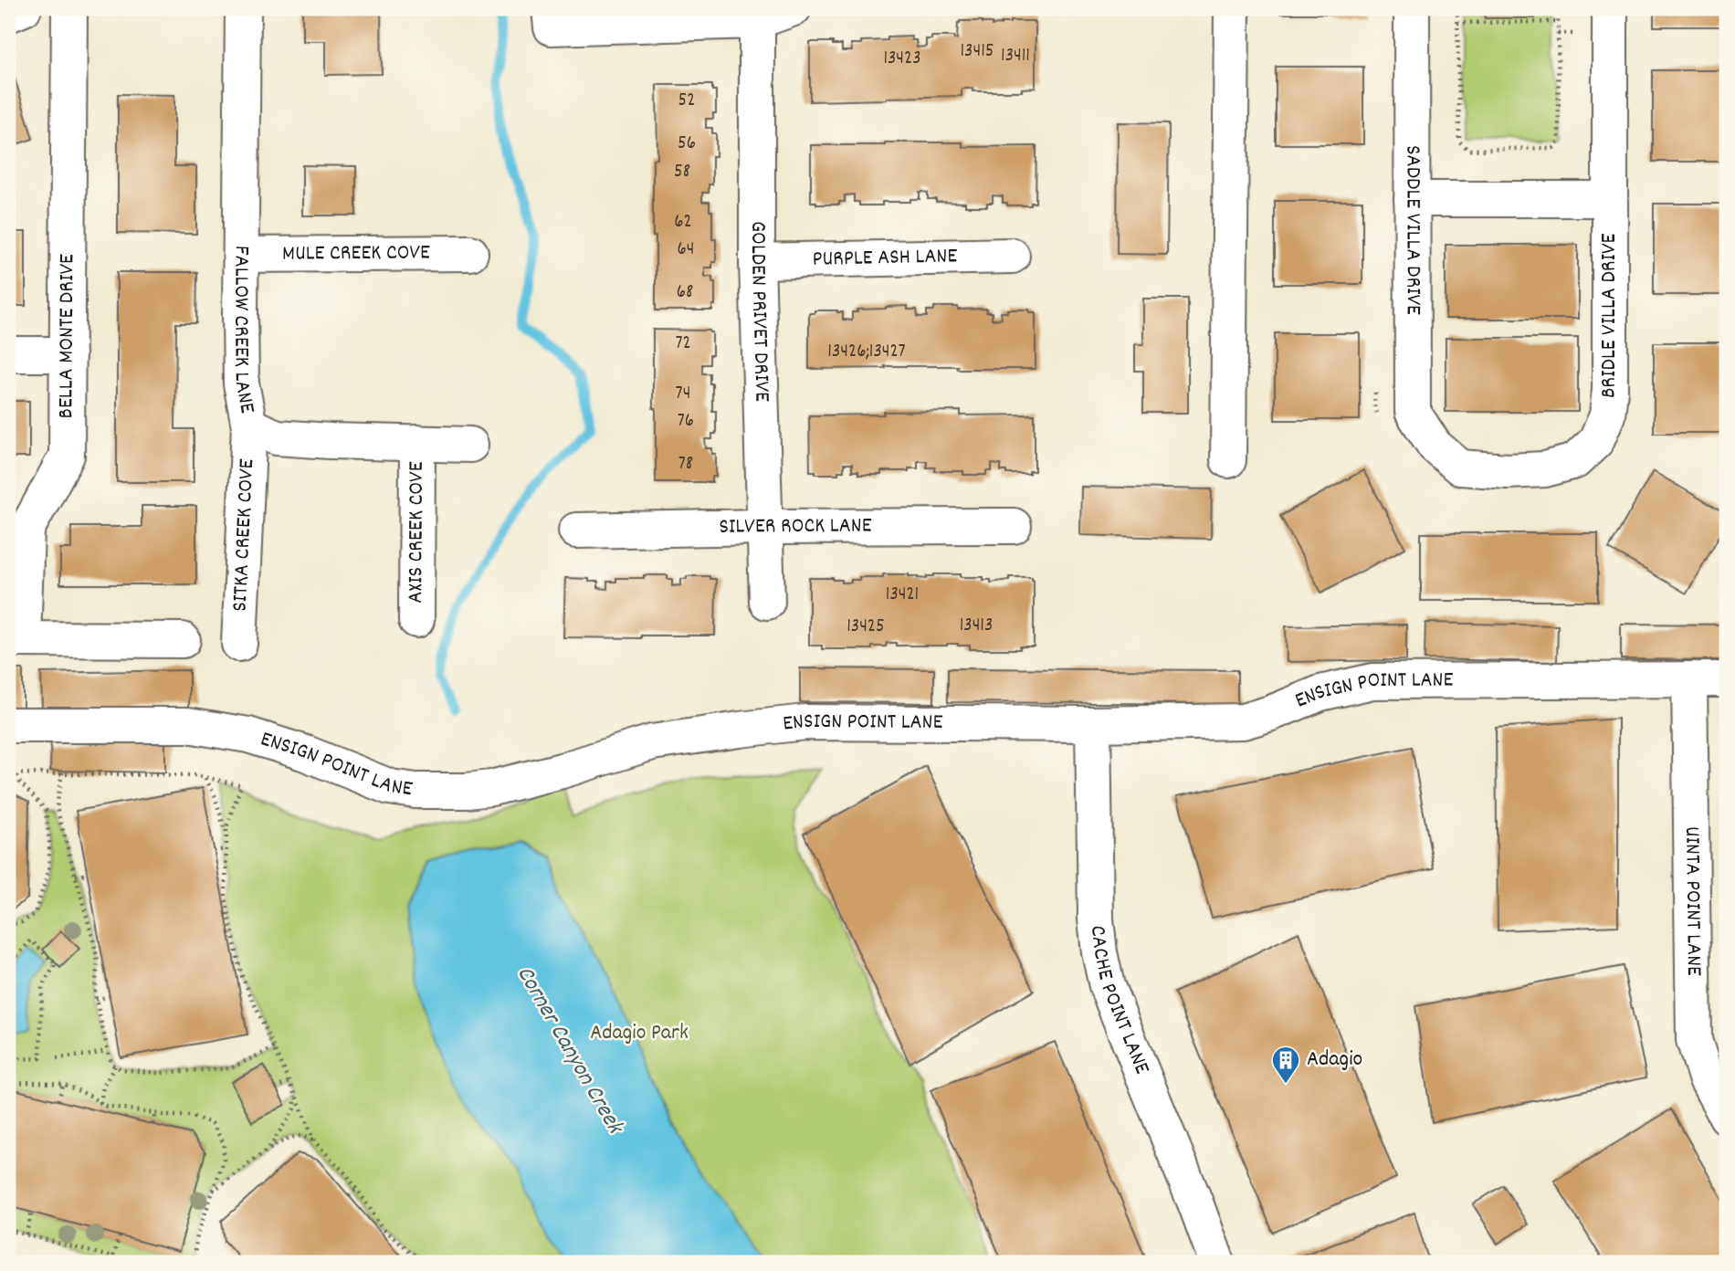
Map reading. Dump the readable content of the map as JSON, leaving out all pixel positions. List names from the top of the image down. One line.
{"streets":{"street":["SADDLE VILLA DRIVE","MULE CREEK COVE","PURPLE ASH LANE","GOLDEN PRIVET DRIVE","BRIDLE VILLA DRIVE","FALLOW CREEK LANE","BELLA MONTE DRIVE","SILVER ROCK LANE","AXIS CREEK COVE","SITKA CREEK COVE","ENSIGN POINT LANE","UINTA POINT LANE","CACHE POINT LANE"]},"crossings":[["SADDLE VILLA DRIVE","BRIDLE VILLA DRIVE"],["MULE CREEK COVE","FALLOW CREEK LANE"],["PURPLE ASH LANE","GOLDEN PRIVET DRIVE"],["GOLDEN PRIVET DRIVE","SILVER ROCK LANE"],["FALLOW CREEK LANE","AXIS CREEK COVE"],["FALLOW CREEK LANE","SITKA CREEK COVE"],["ENSIGN POINT LANE","UINTA POINT LANE"],["ENSIGN POINT LANE","CACHE POINT LANE"]],"water":["Corner Canyon Creek"],"parks":["Adagio Park"],"places":{"building":["Adagio"]},"house_numbers":["13415","13411","13423","52","56","58","62","64","68","72","13426;13427","74","76","78","13421","13413","13425"]}
